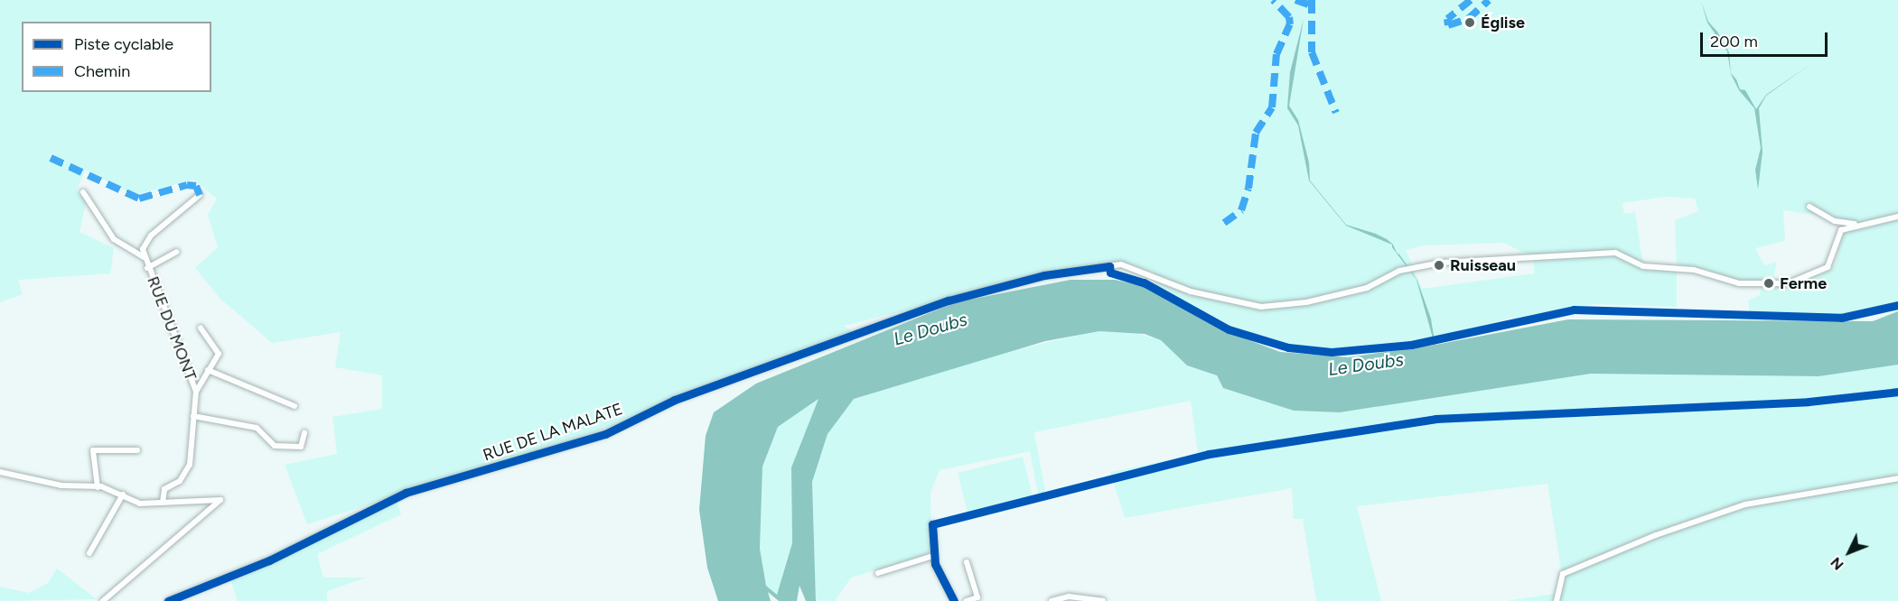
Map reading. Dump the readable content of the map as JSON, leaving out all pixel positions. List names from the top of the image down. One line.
{"streets":{"street":["RUE DU MONT","RUE DE LA MALATE"]},"water":["Le Doubs"],"places":["Église","Ruisseau","Ferme"],"legend":["Piste cyclable","Chemin"],"scale_bar":"200 m","north":"bottom left"}
